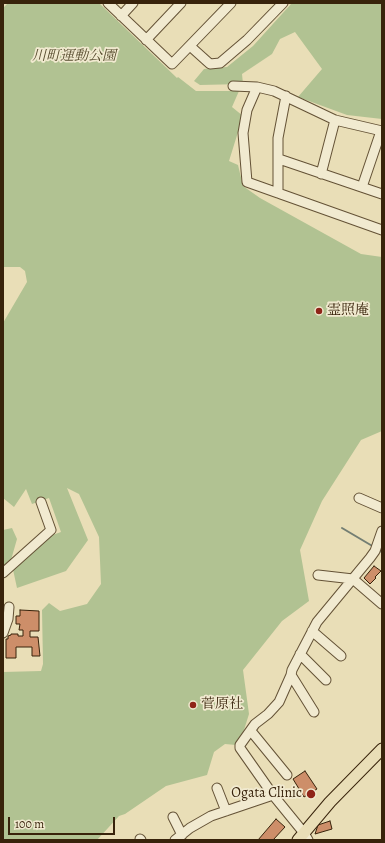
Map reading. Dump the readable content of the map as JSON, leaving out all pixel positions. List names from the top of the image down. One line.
{"parks":["川町運動公園"],"places":["霊照庵","菅原社","Ogata Clinic"],"scale_bar":"100 m"}
